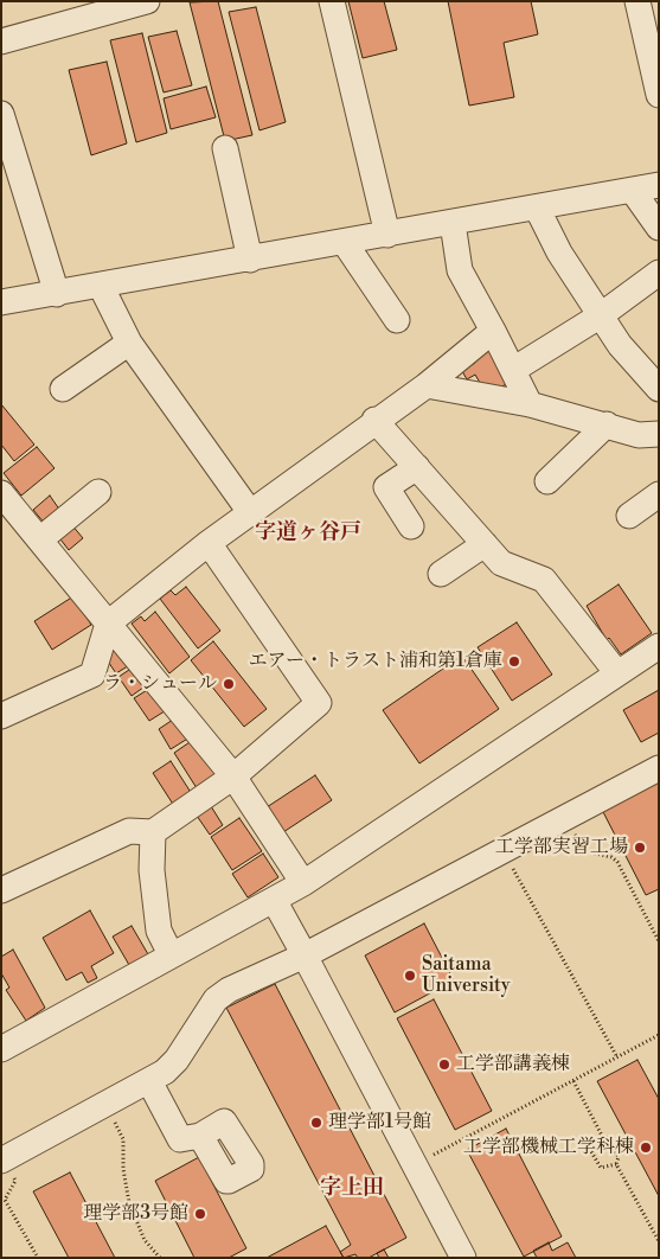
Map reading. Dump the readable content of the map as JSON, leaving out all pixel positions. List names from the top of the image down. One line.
{"districts":["字道ヶ谷戸","字上田"],"places":["エアー・トラスト浦和第1倉庫","ラ・シュール","工学部実習工場","Saitama University","工学部講義棟","理学部1号館","工学部機械工学科棟","理学部3号館"]}
